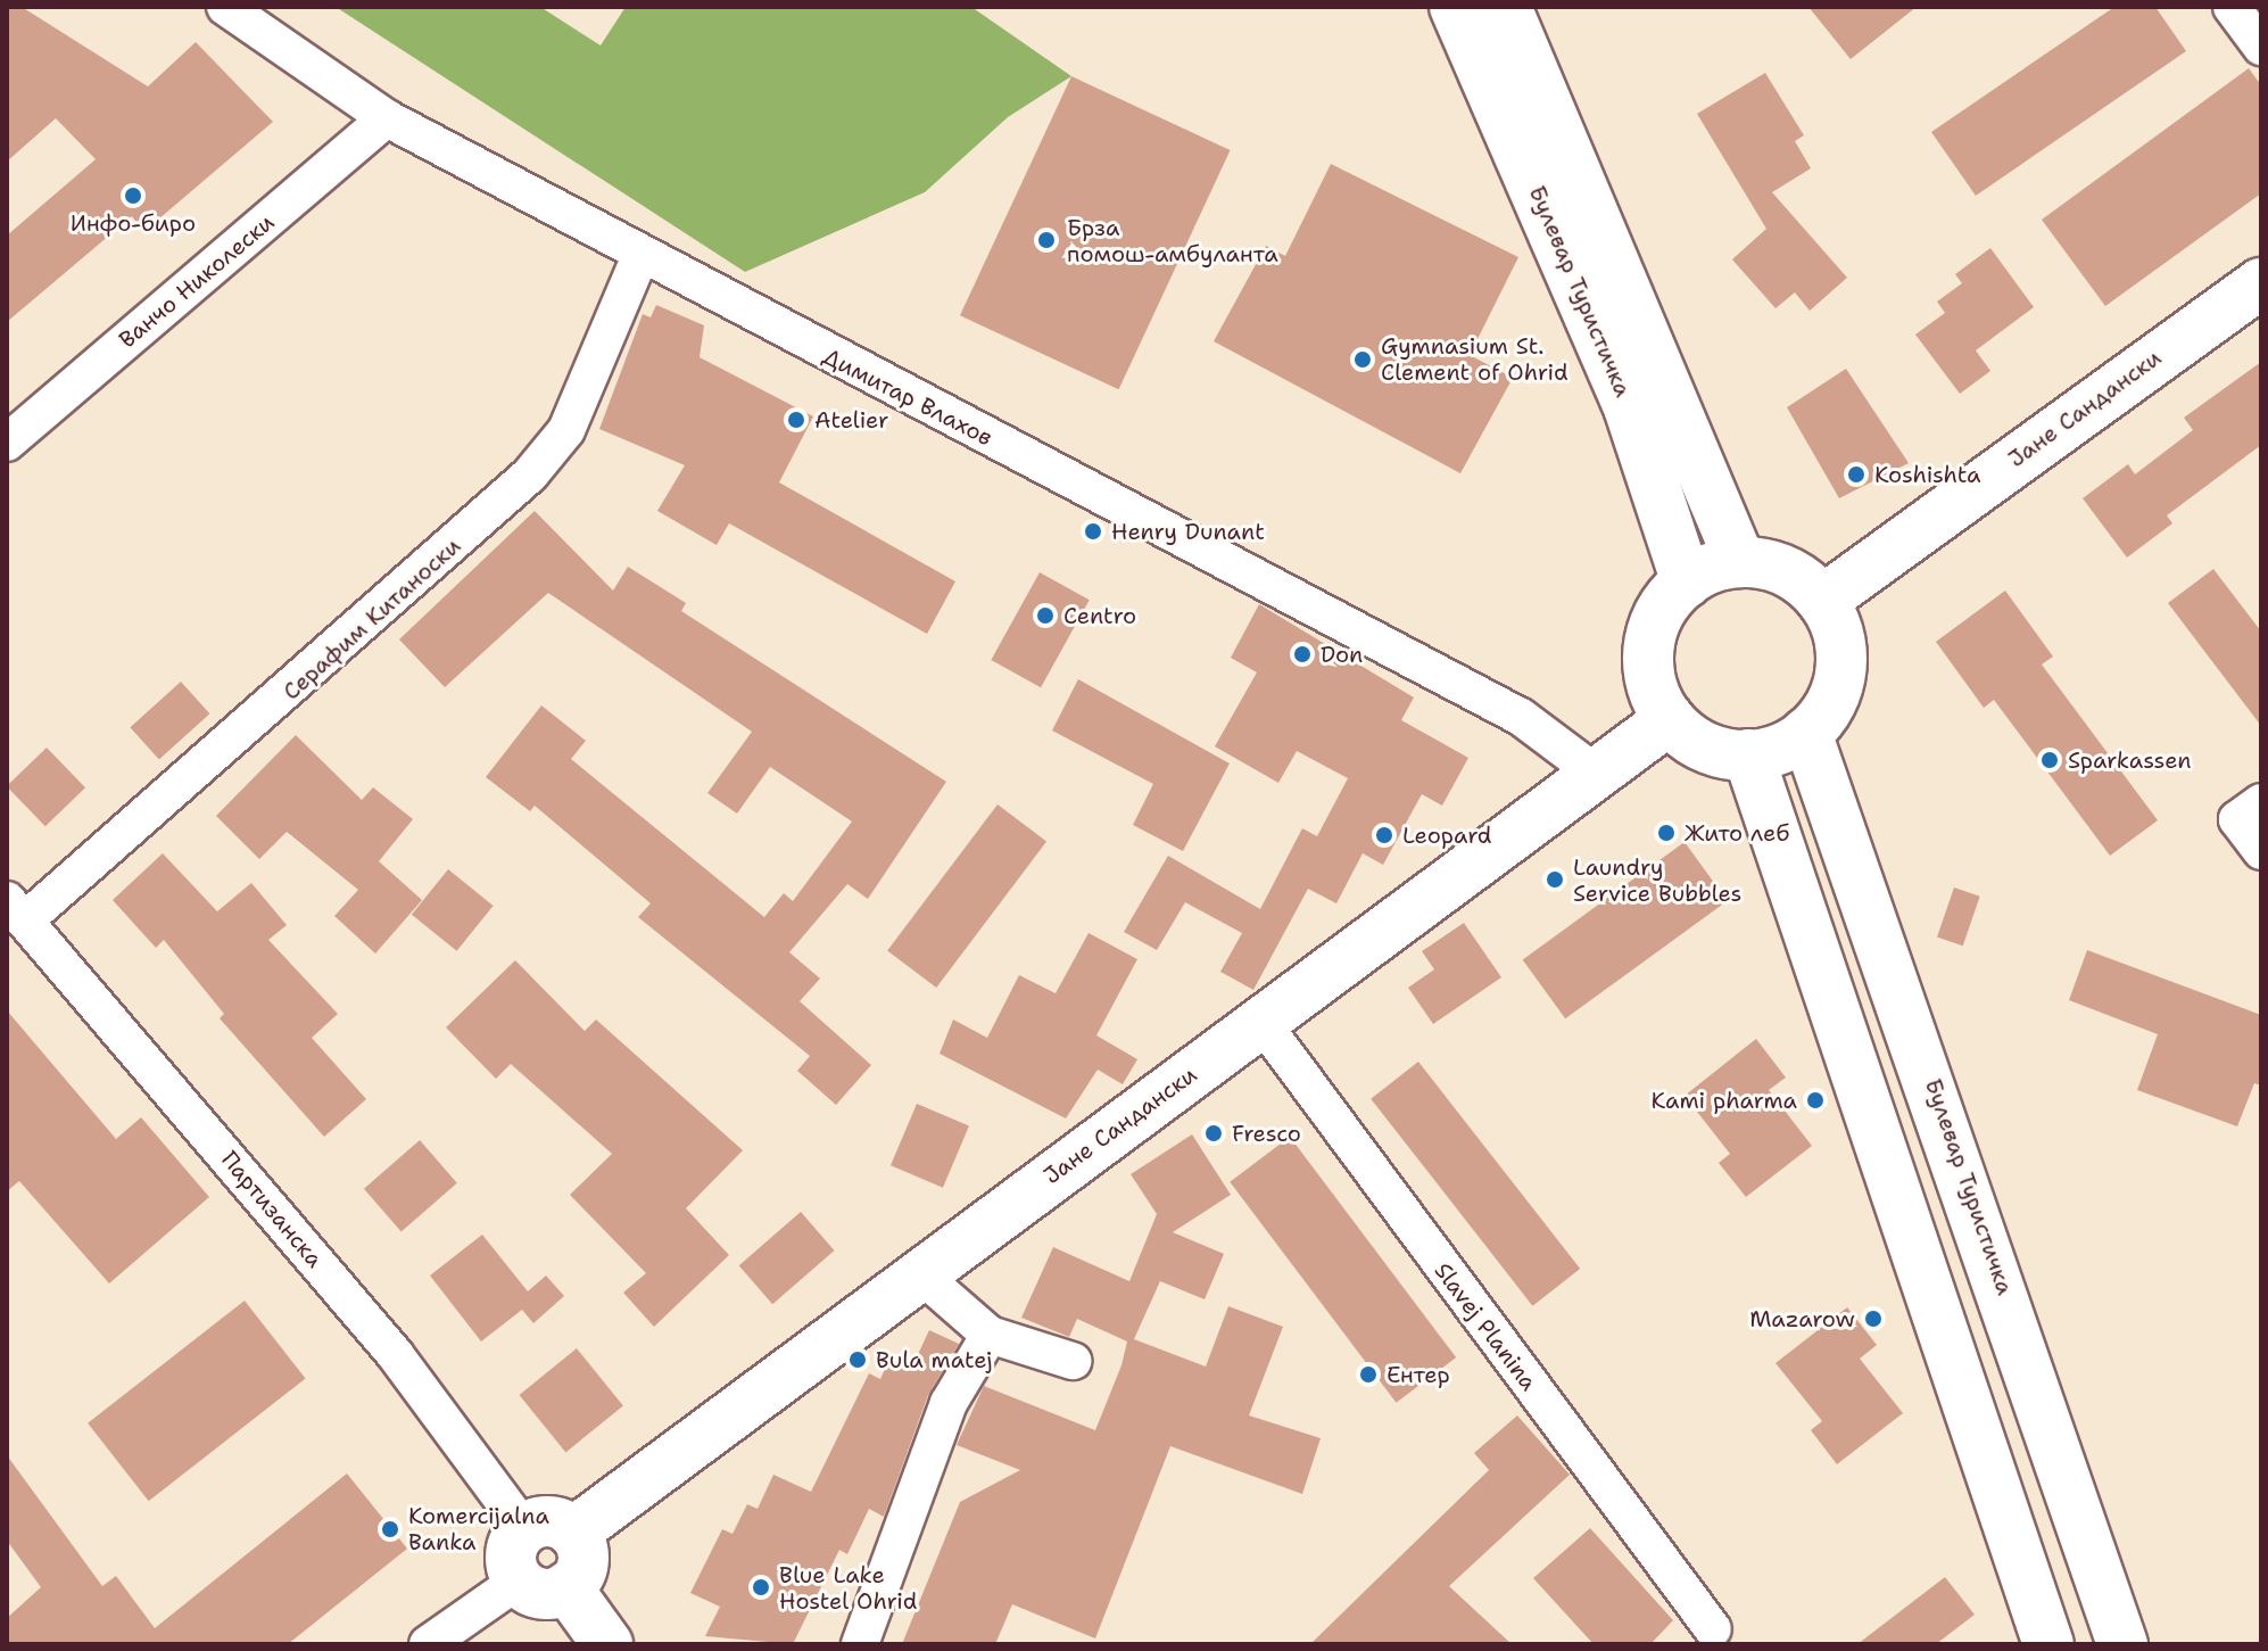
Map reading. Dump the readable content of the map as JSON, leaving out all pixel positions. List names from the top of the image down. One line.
{"streets":{"main road":["Булевар Туристичка","Јане Сандански"],"street":["Ванчо Николески","Димитар Влахов","Серафим Китаноски","Партизанска","Slavej Planina"]},"crossings":[["Ванчо Николески","Димитар Влахов"],["Булевар Туристичка","Јане Сандански"],["Димитар Влахов","Јане Сандански"],["Димитар Влахов","Серафим Китаноски"],["Јане Сандански","Партизанска"],["Јане Сандански","Slavej Planina"],["Серафим Китаноски","Партизанска"]],"places":["Инфо-биро","Брза помош-амбуланта","Gymnasium St. Clement of Ohrid","Atelier","Koshishta","Henry Dunant","Centro","Don","Sparkassen","Жито леб","Leopard","Laundry Service Bubbles","Kami pharma","Fresco","Mazarow","Bula matej","Ентер","Komercijalna Banka","Blue Lake Hostel Ohrid"]}
